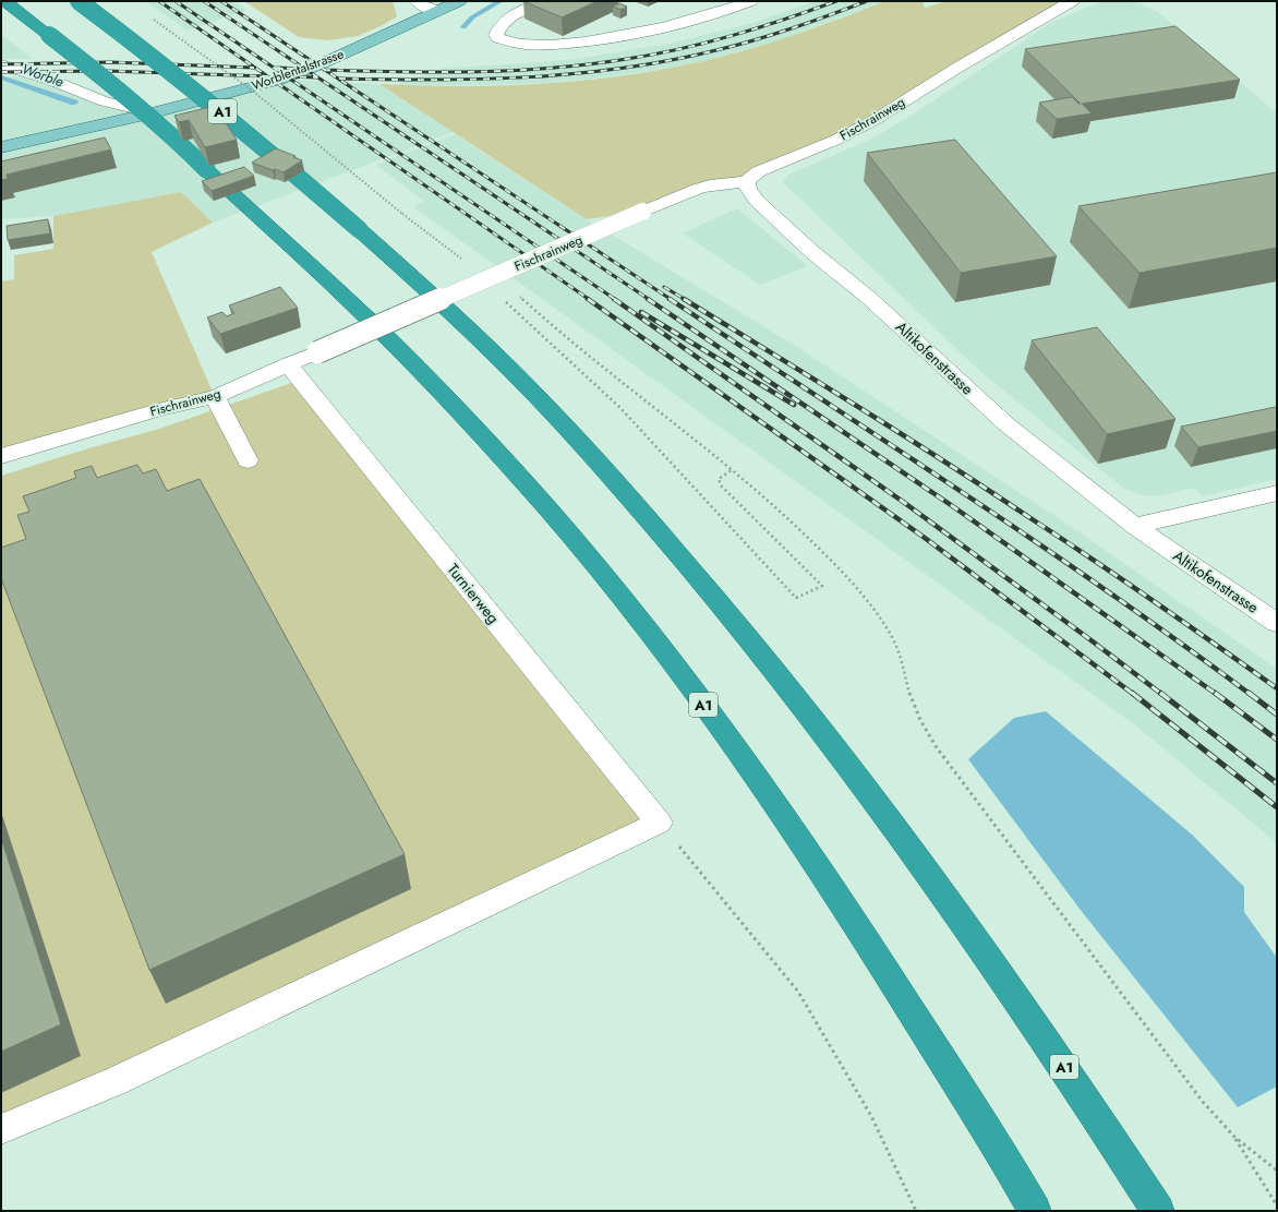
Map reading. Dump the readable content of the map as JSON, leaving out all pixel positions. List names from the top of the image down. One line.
{"streets":{"highway":["A1"],"main road":["Worblentalstrasse"],"street":["Fischrainweg","Altikofenstrasse","Turnierweg"]},"crossings":[["Fischrainweg","Altikofenstrasse"],["Fischrainweg","Turnierweg"]],"water":["Worble"]}
